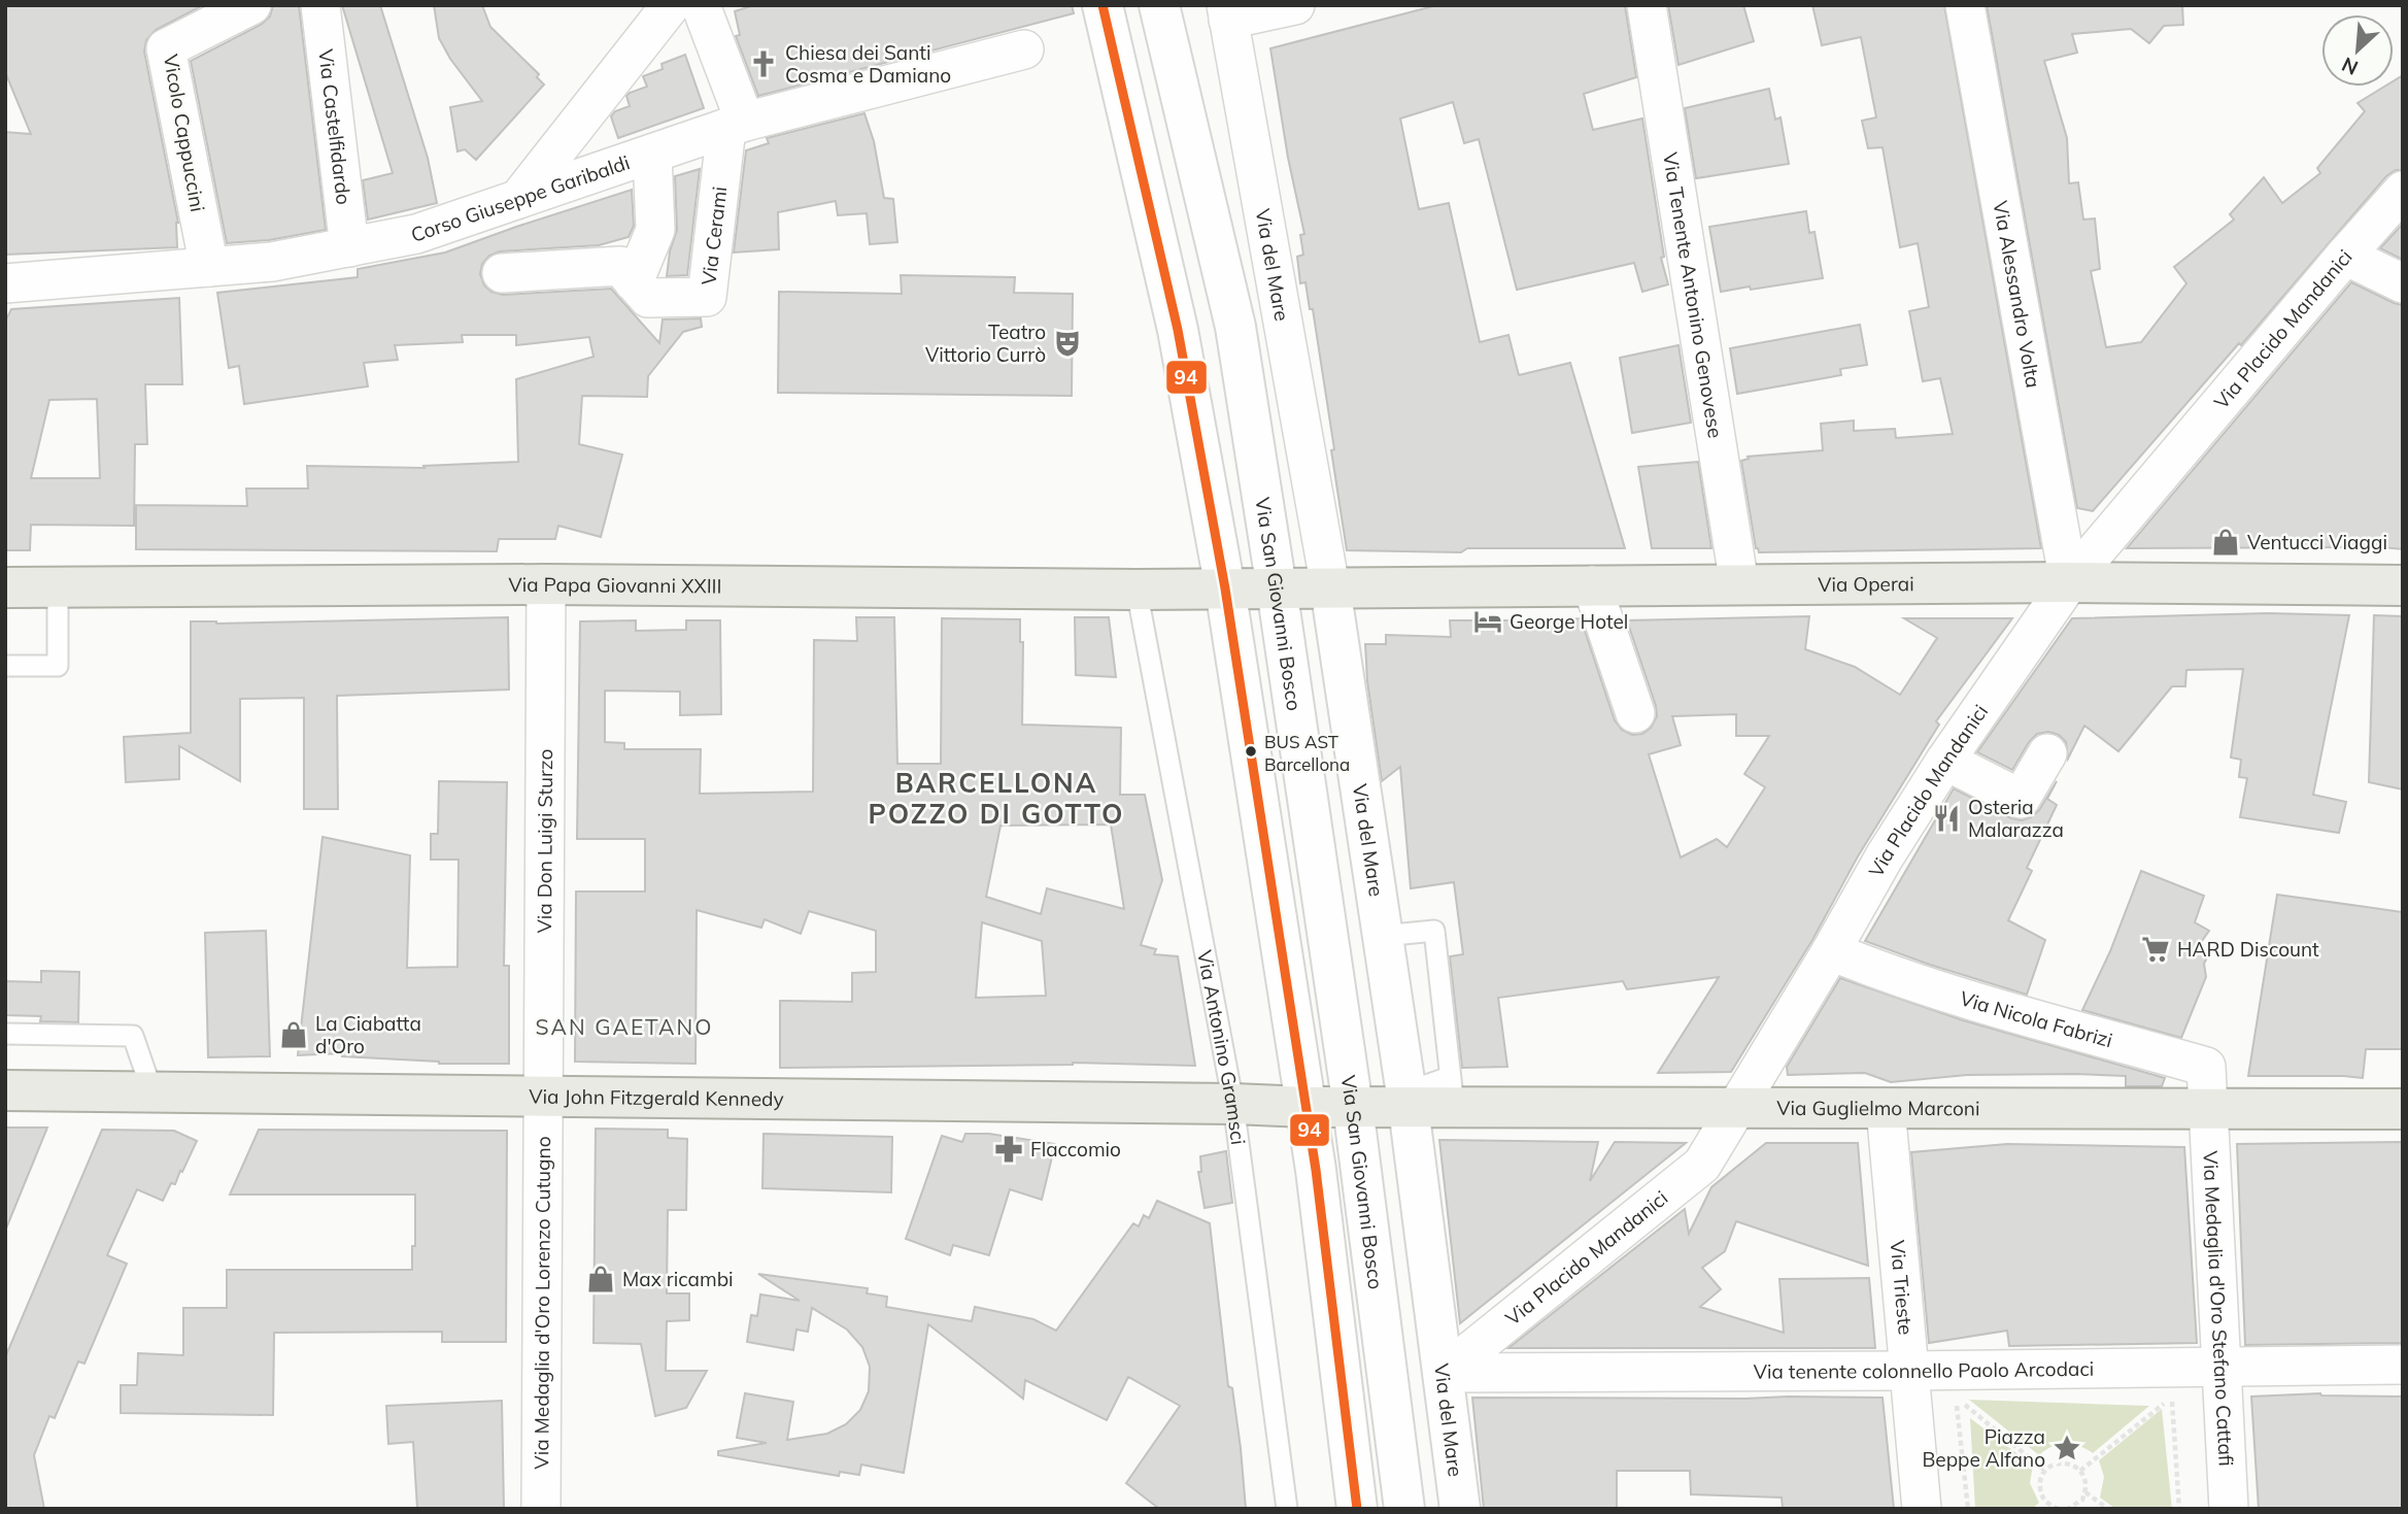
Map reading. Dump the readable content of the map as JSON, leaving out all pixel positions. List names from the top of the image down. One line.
{"streets":{"main road":["Via Operai","Via Papa Giovanni XXIII","Via John Fitzgerald Kennedy","Via Guglielmo Marconi"],"street":["Via Castelfidardo","Vicolo Cappuccini","Corso Giuseppe Garibaldi","Via Cerami","Via del Mare","Via Alessandro Volta","Via Tenente Antonino Genovese","Via Placido Mandanici","Via San Giovanni Bosco","Via Don Luigi Sturzo","Via Nicola Fabrizi","Via Trieste","Via Medaglia d'Oro Lorenzo Cutugno","Via Medaglia d'Oro Stefano Cattafi","Via tenente colonnello Paolo Arcodaci"],"lane":["Via Antonino Gramsci"]},"crossings":[["Via Castelfidardo","Corso Giuseppe Garibaldi"],["Vicolo Cappuccini","Corso Giuseppe Garibaldi"],["Corso Giuseppe Garibaldi","Via Cerami"],["Via del Mare","Via Placido Mandanici"],["Via del Mare","Via Operai"],["Via del Mare","Via Guglielmo Marconi"],["Via del Mare","Via tenente colonnello Paolo Arcodaci"],["Via Alessandro Volta","Via Placido Mandanici"],["Via Alessandro Volta","Via Operai"],["Via Tenente Antonino Genovese","Via Operai"],["Via Placido Mandanici","Via Operai"],["Via Placido Mandanici","Via Nicola Fabrizi"],["Via Placido Mandanici","Via Guglielmo Marconi"],["Via Placido Mandanici","Via tenente colonnello Paolo Arcodaci"],["Via Operai","Via Papa Giovanni XXIII"],["Via Operai","Via San Giovanni Bosco"],["Via Papa Giovanni XXIII","Via San Giovanni Bosco"],["Via Papa Giovanni XXIII","Via Don Luigi Sturzo"],["Via Papa Giovanni XXIII","Via Antonino Gramsci"],["Via San Giovanni Bosco","Via John Fitzgerald Kennedy"],["Via San Giovanni Bosco","Via Guglielmo Marconi"],["Via Don Luigi Sturzo","Via John Fitzgerald Kennedy"],["Via Don Luigi Sturzo","Via Medaglia d'Oro Lorenzo Cutugno"],["Via Nicola Fabrizi","Via Guglielmo Marconi"],["Via Nicola Fabrizi","Via Medaglia d'Oro Stefano Cattafi"],["Via Antonino Gramsci","Via John Fitzgerald Kennedy"],["Via John Fitzgerald Kennedy","Via Guglielmo Marconi"],["Via John Fitzgerald Kennedy","Via Medaglia d'Oro Lorenzo Cutugno"],["Via Guglielmo Marconi","Via Trieste"],["Via Guglielmo Marconi","Via Medaglia d'Oro Stefano Cattafi"],["Via Trieste","Via tenente colonnello Paolo Arcodaci"],["Via Medaglia d'Oro Stefano Cattafi","Via tenente colonnello Paolo Arcodaci"]],"districts":["BARCELLONA POZZO DI GOTTO","SAN GAETANO"],"places":{"church":["Chiesa dei Santi Cosma e Damiano"],"theatre":["Teatro Vittorio Currò"],"shop":["Ventucci Viaggi","La Ciabatta d'Oro","Max ricambi"],"hotel":["George Hotel"],"other":["BUS AST Barcellona"],"restaurant":["Osteria Malarazza"],"supermarket":["HARD Discount"],"pharmacy":["Flaccomio"],"place":["Piazza Beppe Alfano"]},"lines":["transit line 94"],"north":"bottom left"}
